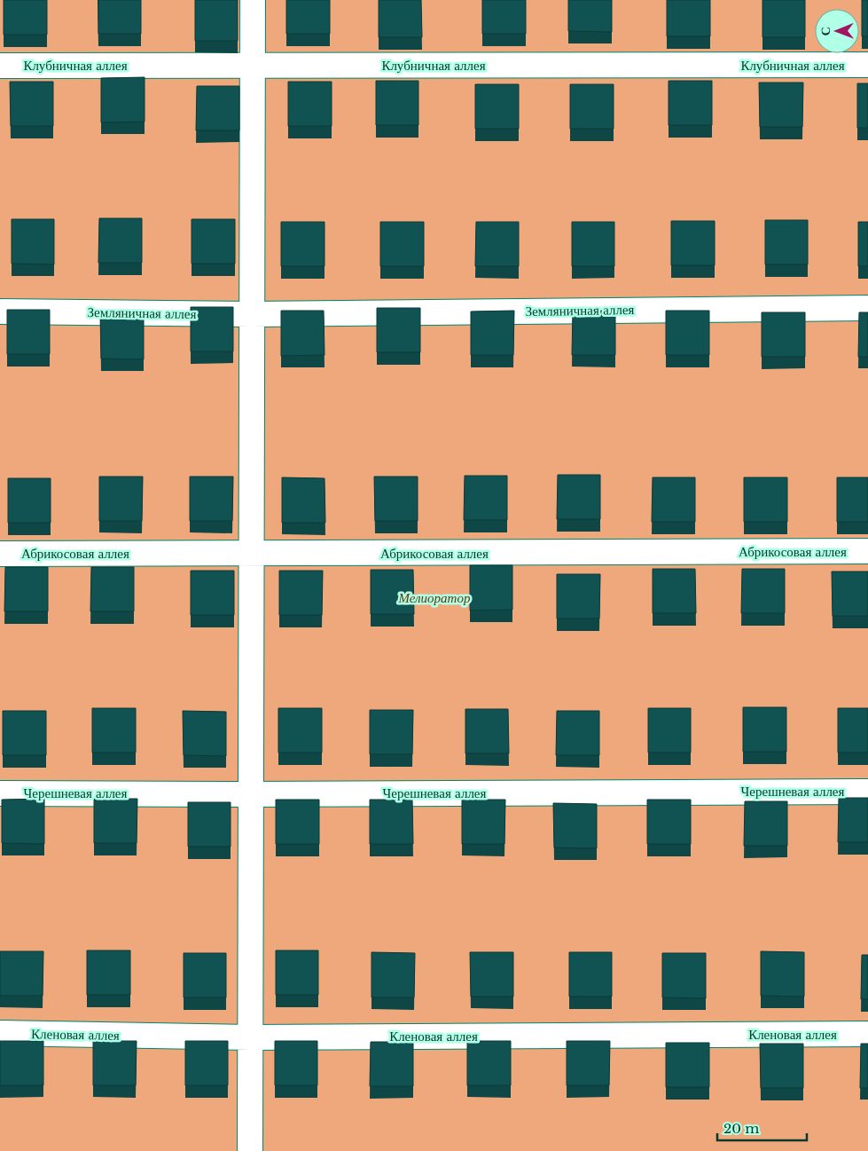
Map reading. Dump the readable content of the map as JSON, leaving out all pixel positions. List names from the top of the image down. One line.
{"streets":{"street":["Клубничная аллея","Земляничная аллея","Абрикосовая аллея","Черешневая аллея","Кленовая аллея"]},"parks":["Мелиоратор"],"scale_bar":"20 m","north":"left"}
